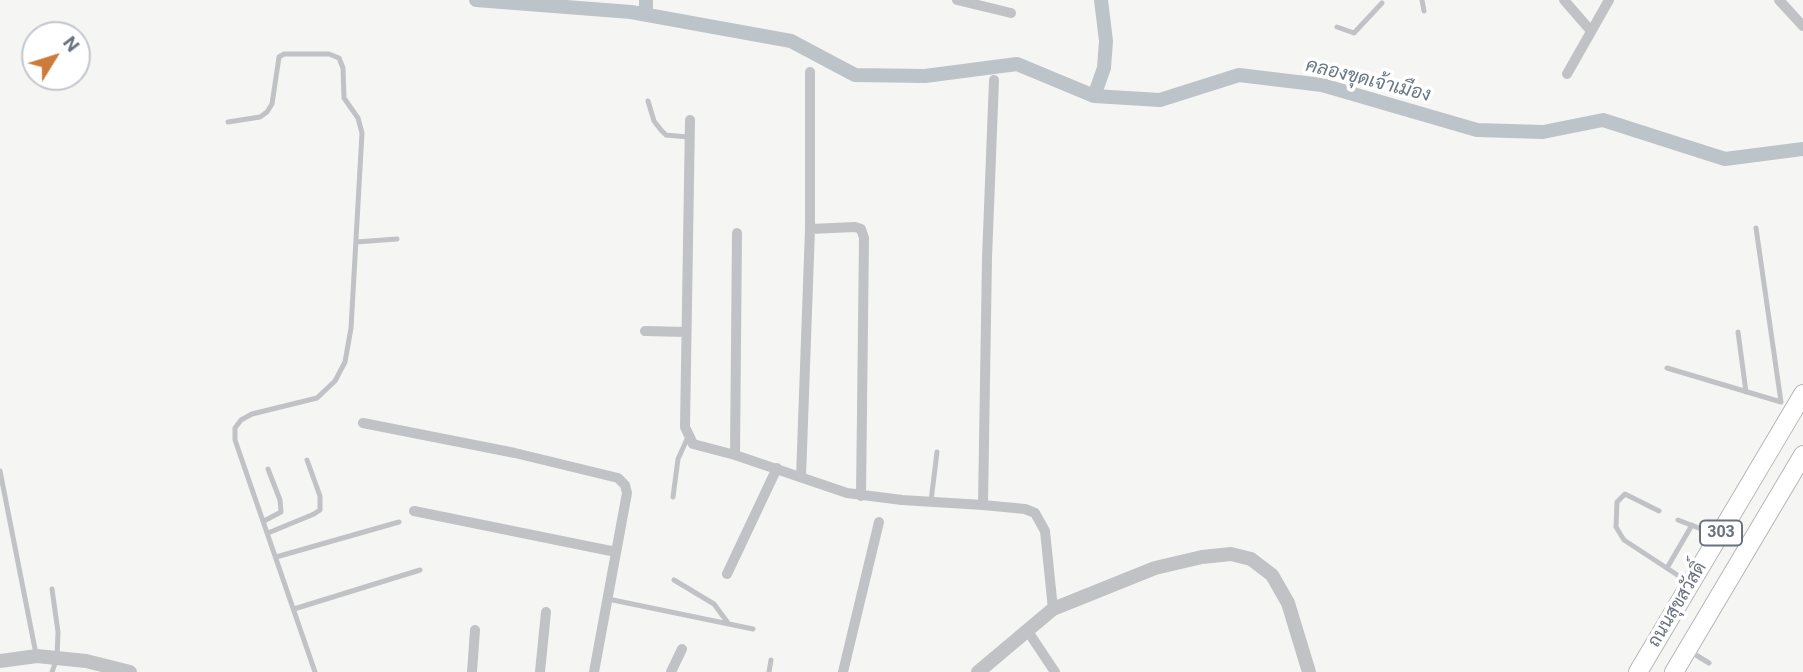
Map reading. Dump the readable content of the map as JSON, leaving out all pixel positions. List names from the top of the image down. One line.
{"streets":{"main road":["303","ถนนสุขสวัสดิ์"]},"water":["คลองขุดเจ้าเมือง"],"north":"top right"}
